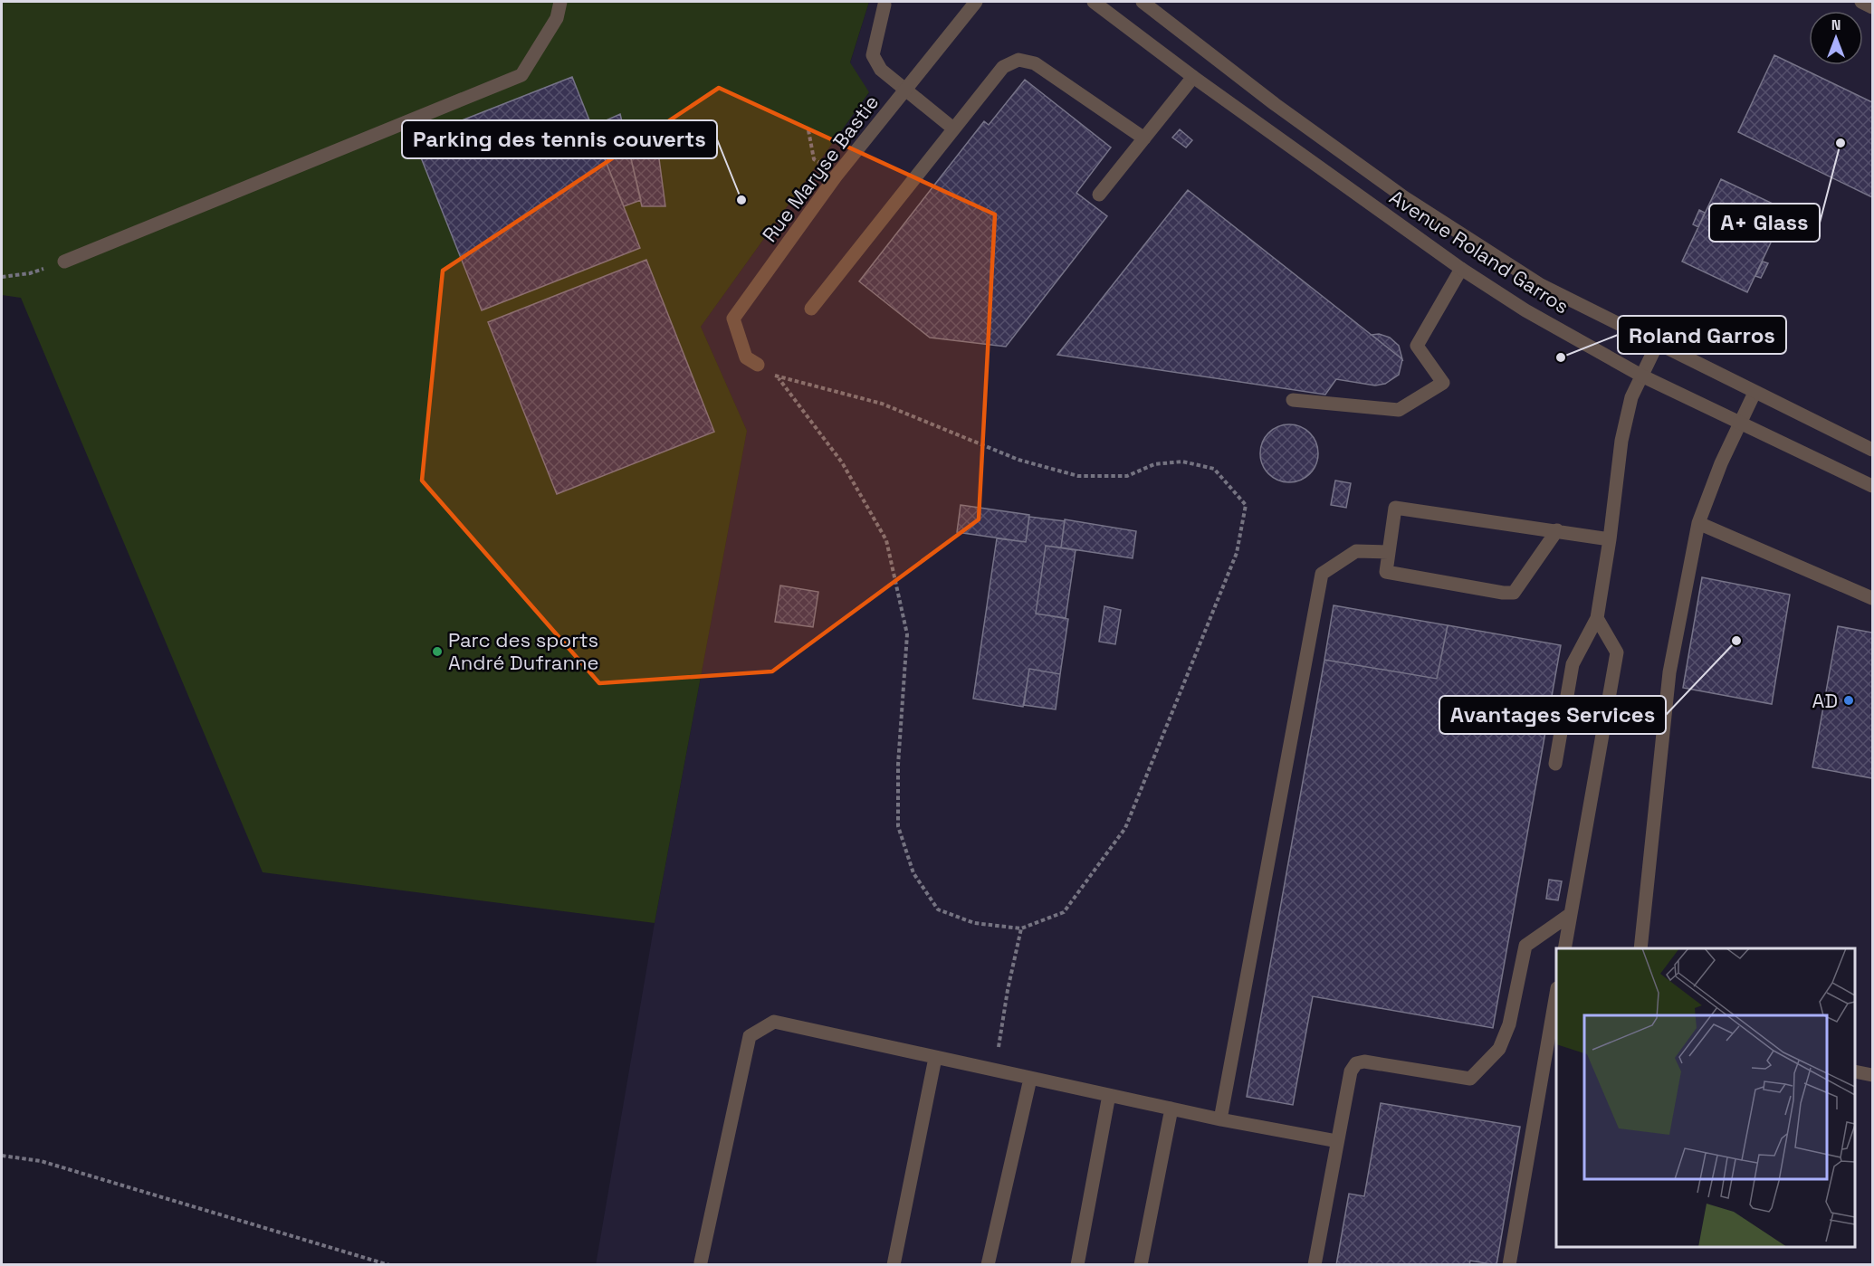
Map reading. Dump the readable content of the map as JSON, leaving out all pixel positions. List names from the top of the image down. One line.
{"streets":{"street":["Rue Maryse Bastie","Avenue Roland Garros"]},"places":["A+ Glass","Parking des tennis couverts","Roland Garros","Avantages Services","Parc des sports André Dufranne","AD"],"north":"top"}
